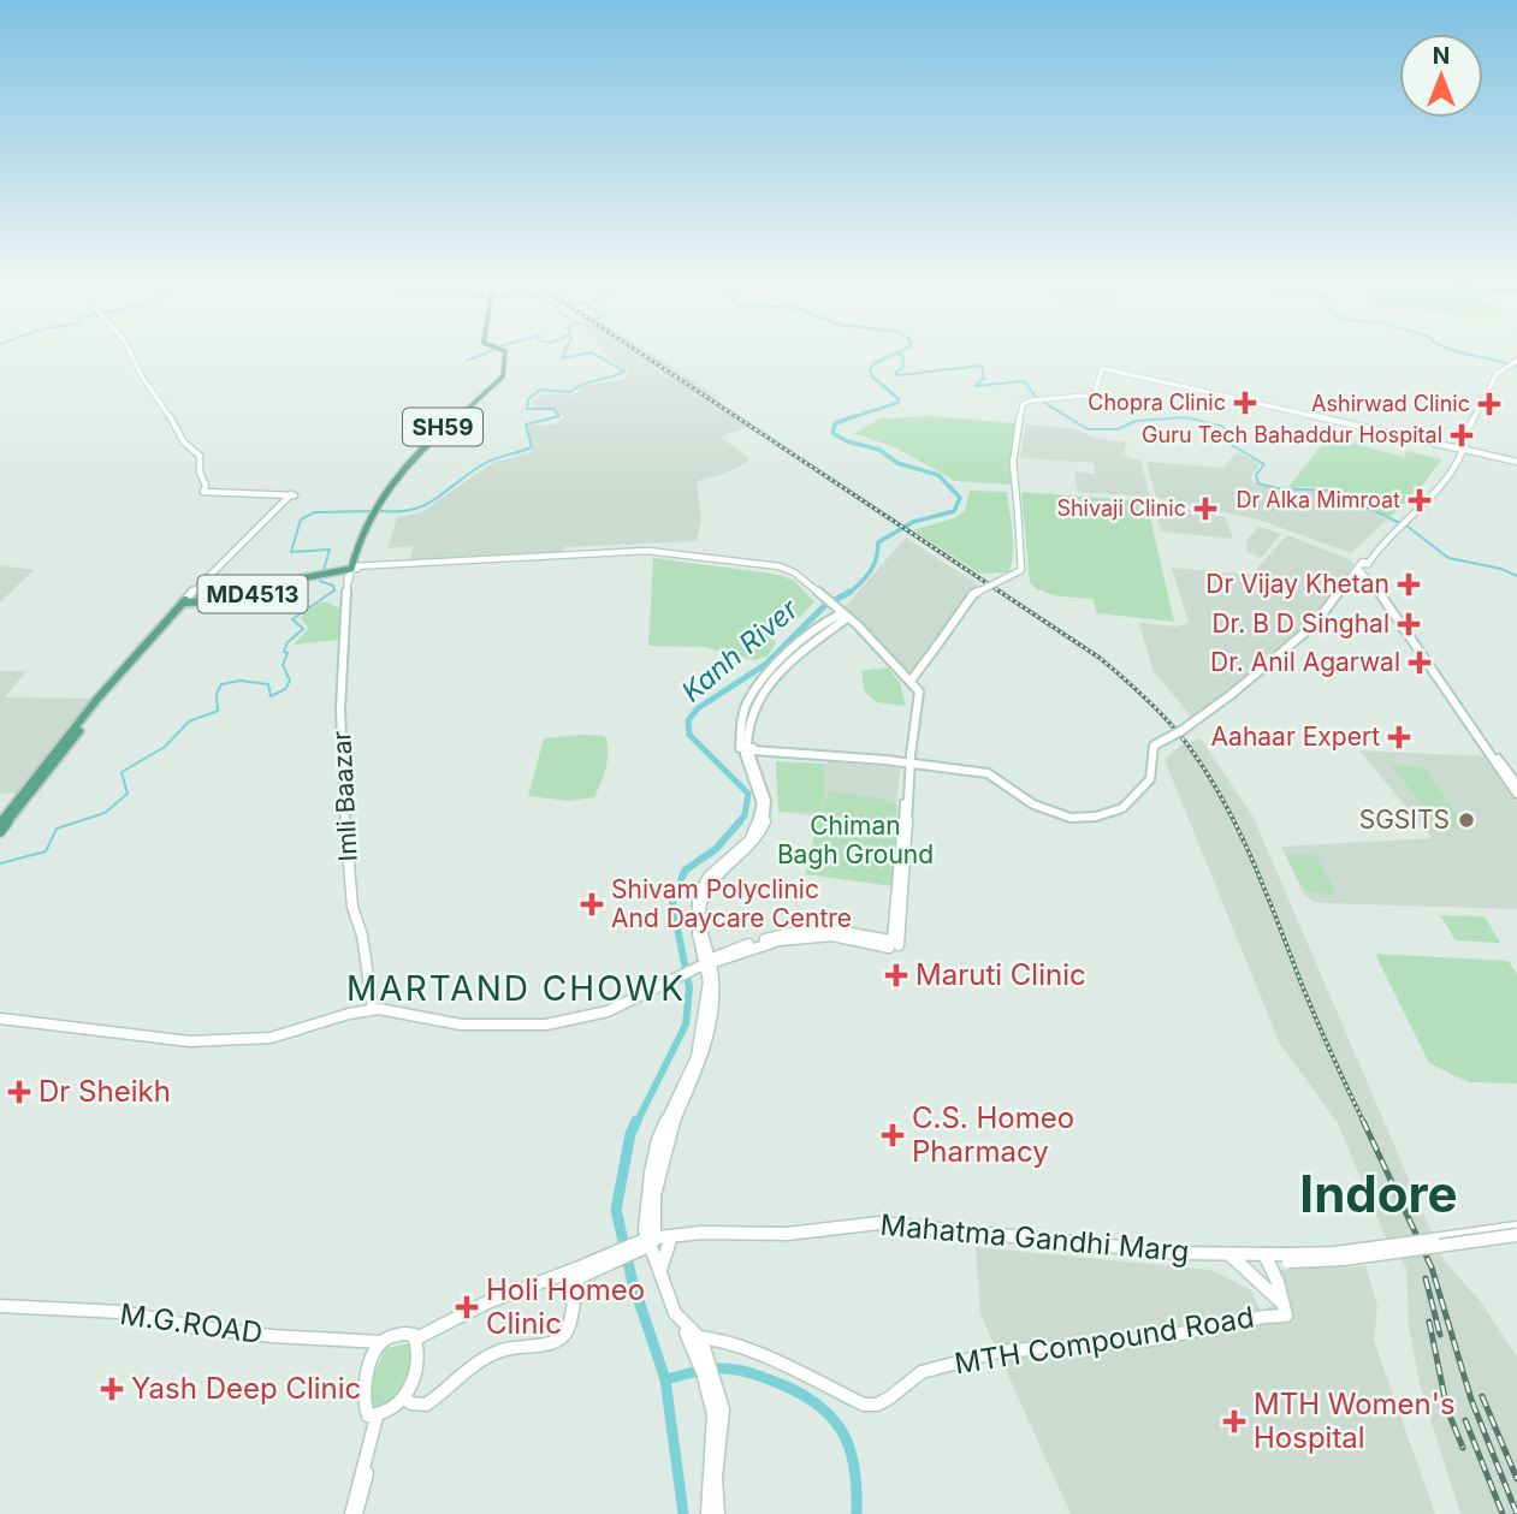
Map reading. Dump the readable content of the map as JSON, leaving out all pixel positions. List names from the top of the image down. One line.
{"streets":{"main road":["SH59","MD4513","Imli Baazar","Mahatma Gandhi Marg","M.G.ROAD","MTH Compound Road"]},"crossings":[["SH59","MD4513"],["SH59","Imli Baazar"],["MD4513","Imli Baazar"]],"districts":["MARTAND CHOWK","Indore"],"water":["Kanh River"],"parks":["Chiman Bagh Ground"],"places":{"health":["Chopra Clinic","Ashirwad Clinic","Guru Tech Bahaddur Hospital","Dr Alka Mimroat","Shivaji Clinic","Dr Vijay Khetan","Dr. B D Singhal","Dr. Anil Agarwal","Aahaar Expert","Shivam Polyclinic And Daycare Centre","Maruti Clinic","Dr Sheikh","C.S. Homeo Pharmacy","Holi Homeo Clinic","Yash Deep Clinic","MTH Women's Hospital"],"other":["SGSITS"]},"north":"top"}
